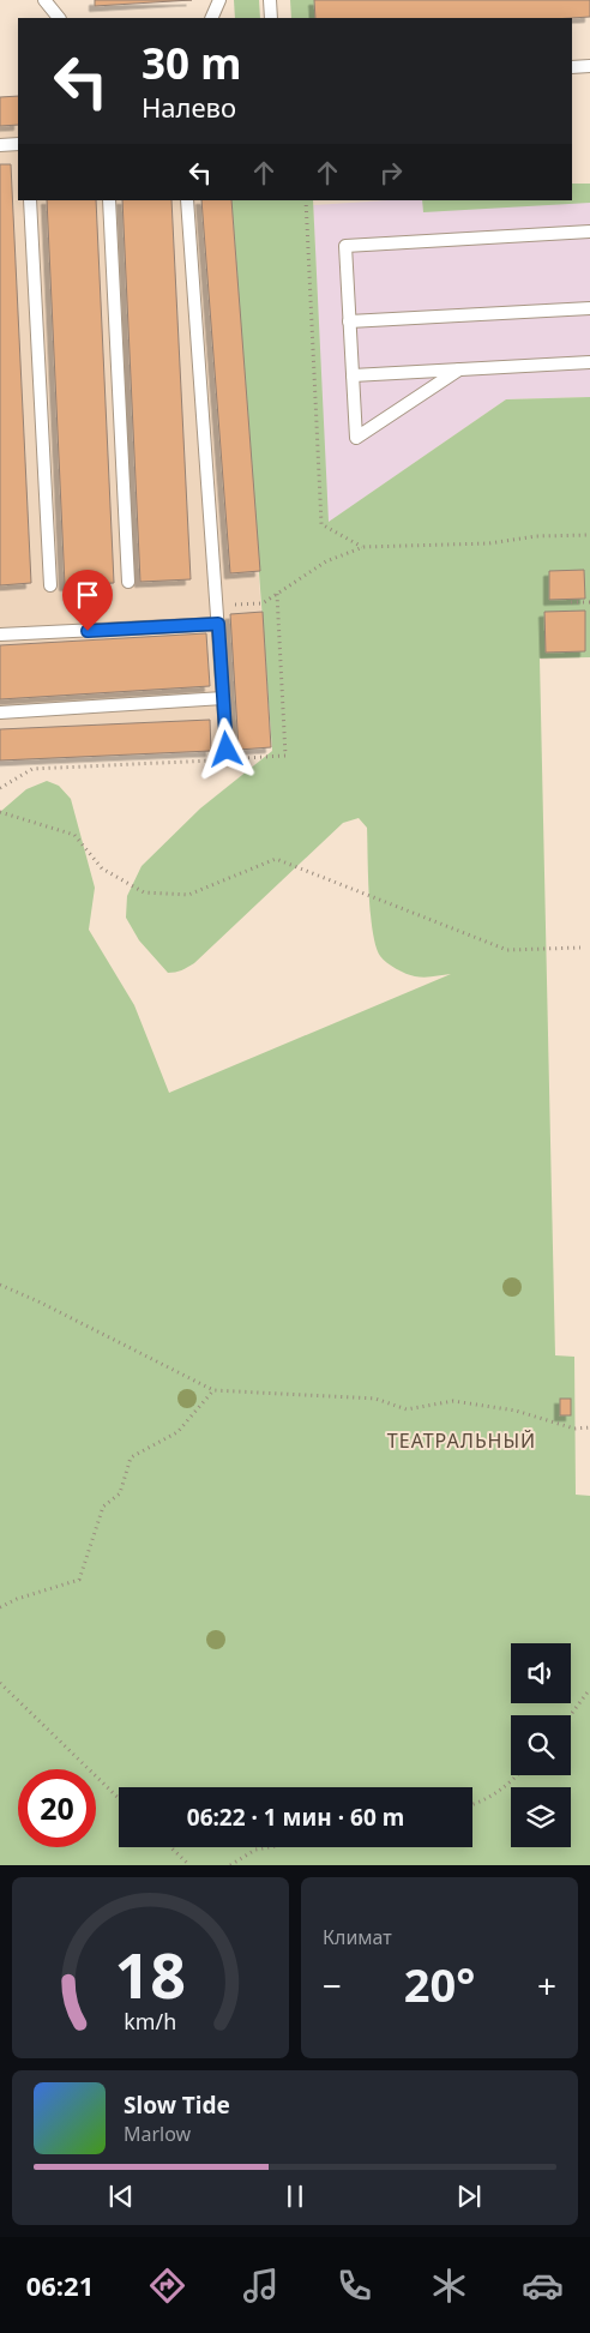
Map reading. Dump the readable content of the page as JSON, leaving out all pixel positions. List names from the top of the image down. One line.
{"districts":["ТЕАТРАЛЬНЫЙ"],"page":{"turn":["30 m","Налево"],"limit":"20","trip":"06:22 · 1 мин · 60 m","tile":"Климат","heat":["−","20°","+"],"song":["Slow Tide","Marlow"],"tabs":"06:21","gauge":["18","km/h"]}}
